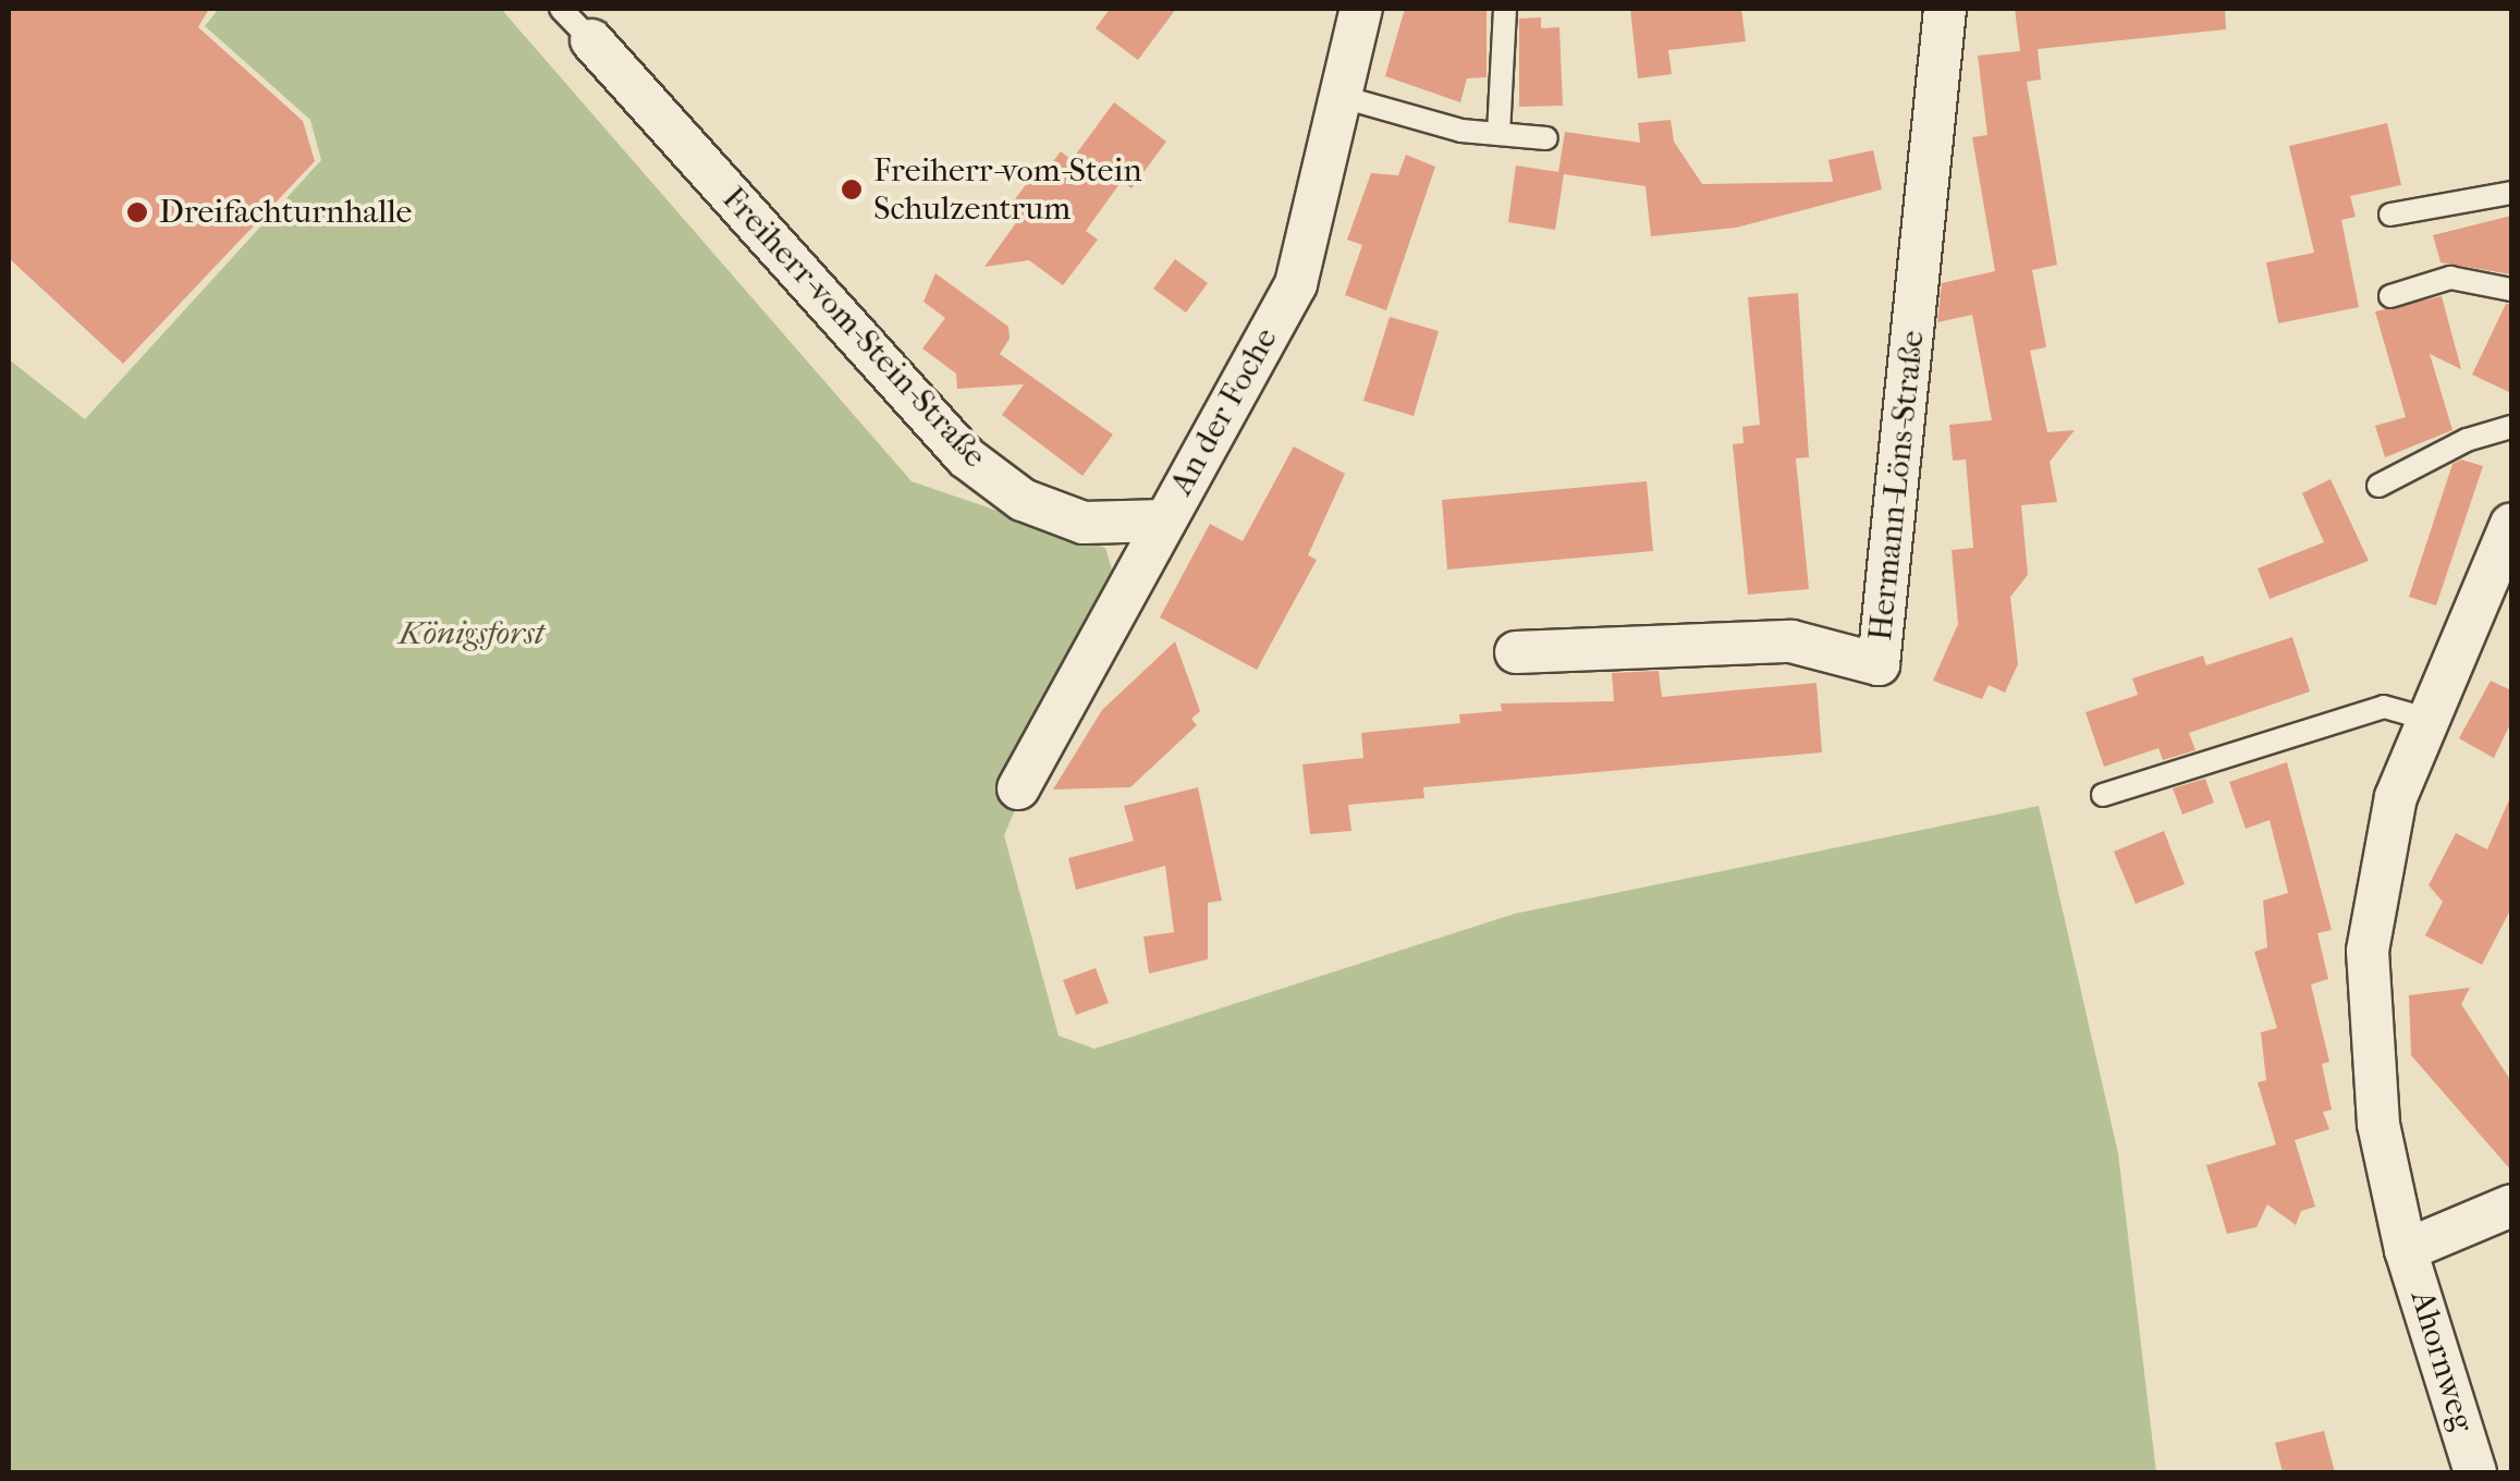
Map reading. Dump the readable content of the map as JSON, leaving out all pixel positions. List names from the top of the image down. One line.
{"streets":{"street":["Freiherr-vom-Stein-Straße","An der Foche","Hermann-Löns-Straße","Ahornweg"]},"crossings":[["Freiherr-vom-Stein-Straße","An der Foche"]],"parks":["Königsforst"],"places":["Freiherr-vom-Stein Schulzentrum","Dreifachturnhalle"]}
